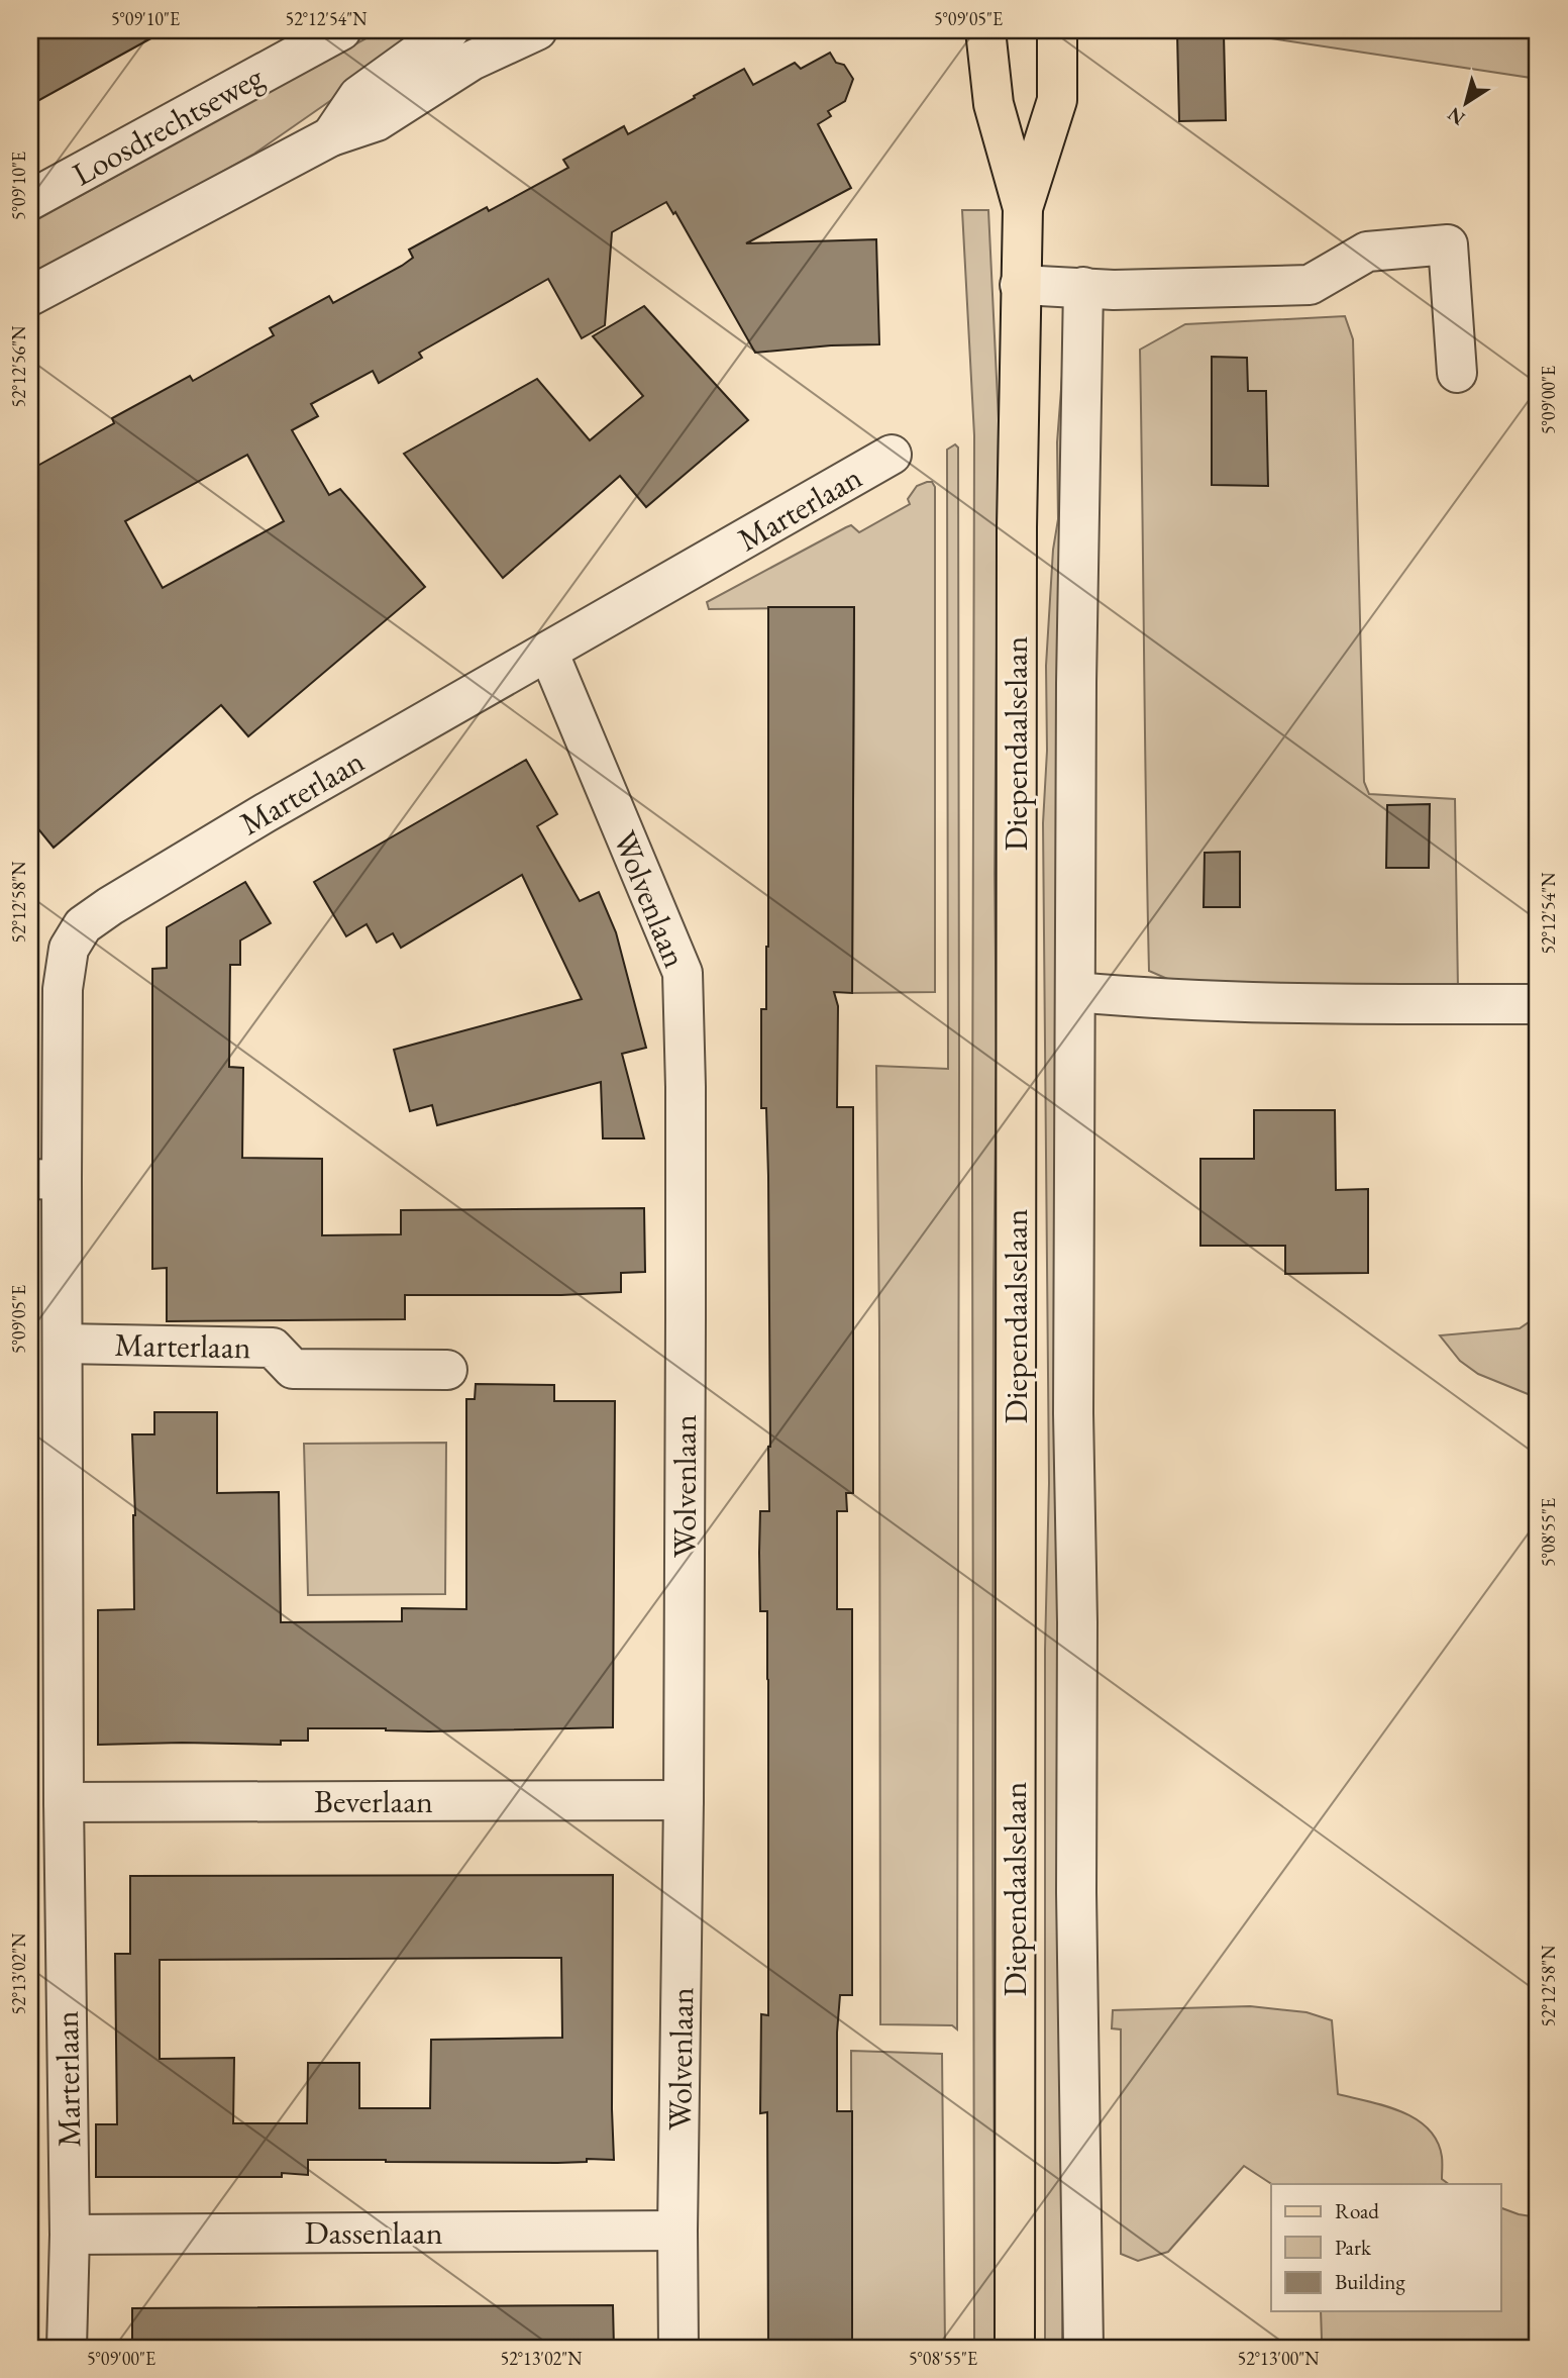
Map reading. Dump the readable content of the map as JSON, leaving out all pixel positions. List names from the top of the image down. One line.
{"streets":{"main road":["Diependaalselaan"],"street":["Loosdrechtseweg","Marterlaan","Wolvenlaan","Beverlaan","Dassenlaan"]},"crossings":[["Marterlaan","Wolvenlaan"],["Marterlaan","Beverlaan"],["Marterlaan","Dassenlaan"],["Wolvenlaan","Beverlaan"],["Wolvenlaan","Dassenlaan"]],"legend":["Road","Park","Building"],"north":"bottom left","coordinates":["5°09'10\"E","52°12'54\"N","5°09'05\"E","52°12'56\"N","5°09'00\"E","52°12'58\"N","5°08'55\"E","52°13'02\"N","52°13'00\"N"]}
